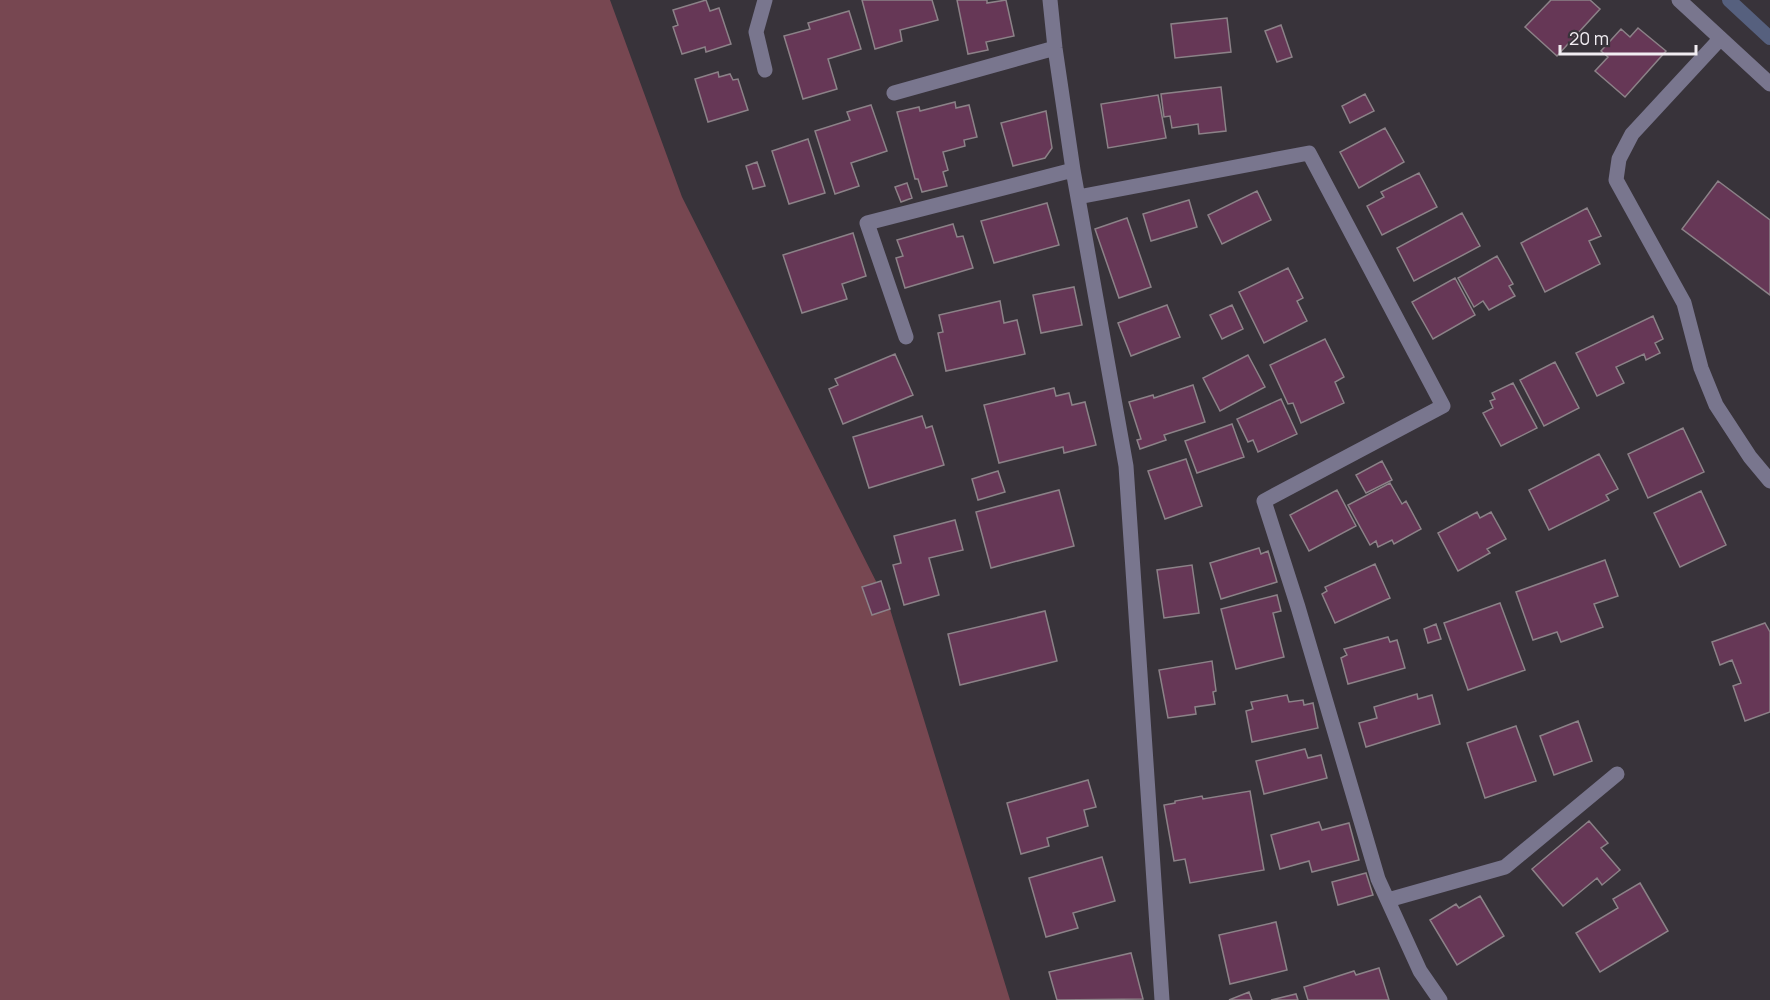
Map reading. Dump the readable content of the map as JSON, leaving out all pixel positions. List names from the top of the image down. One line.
{"scale_bar":"20 m"}
